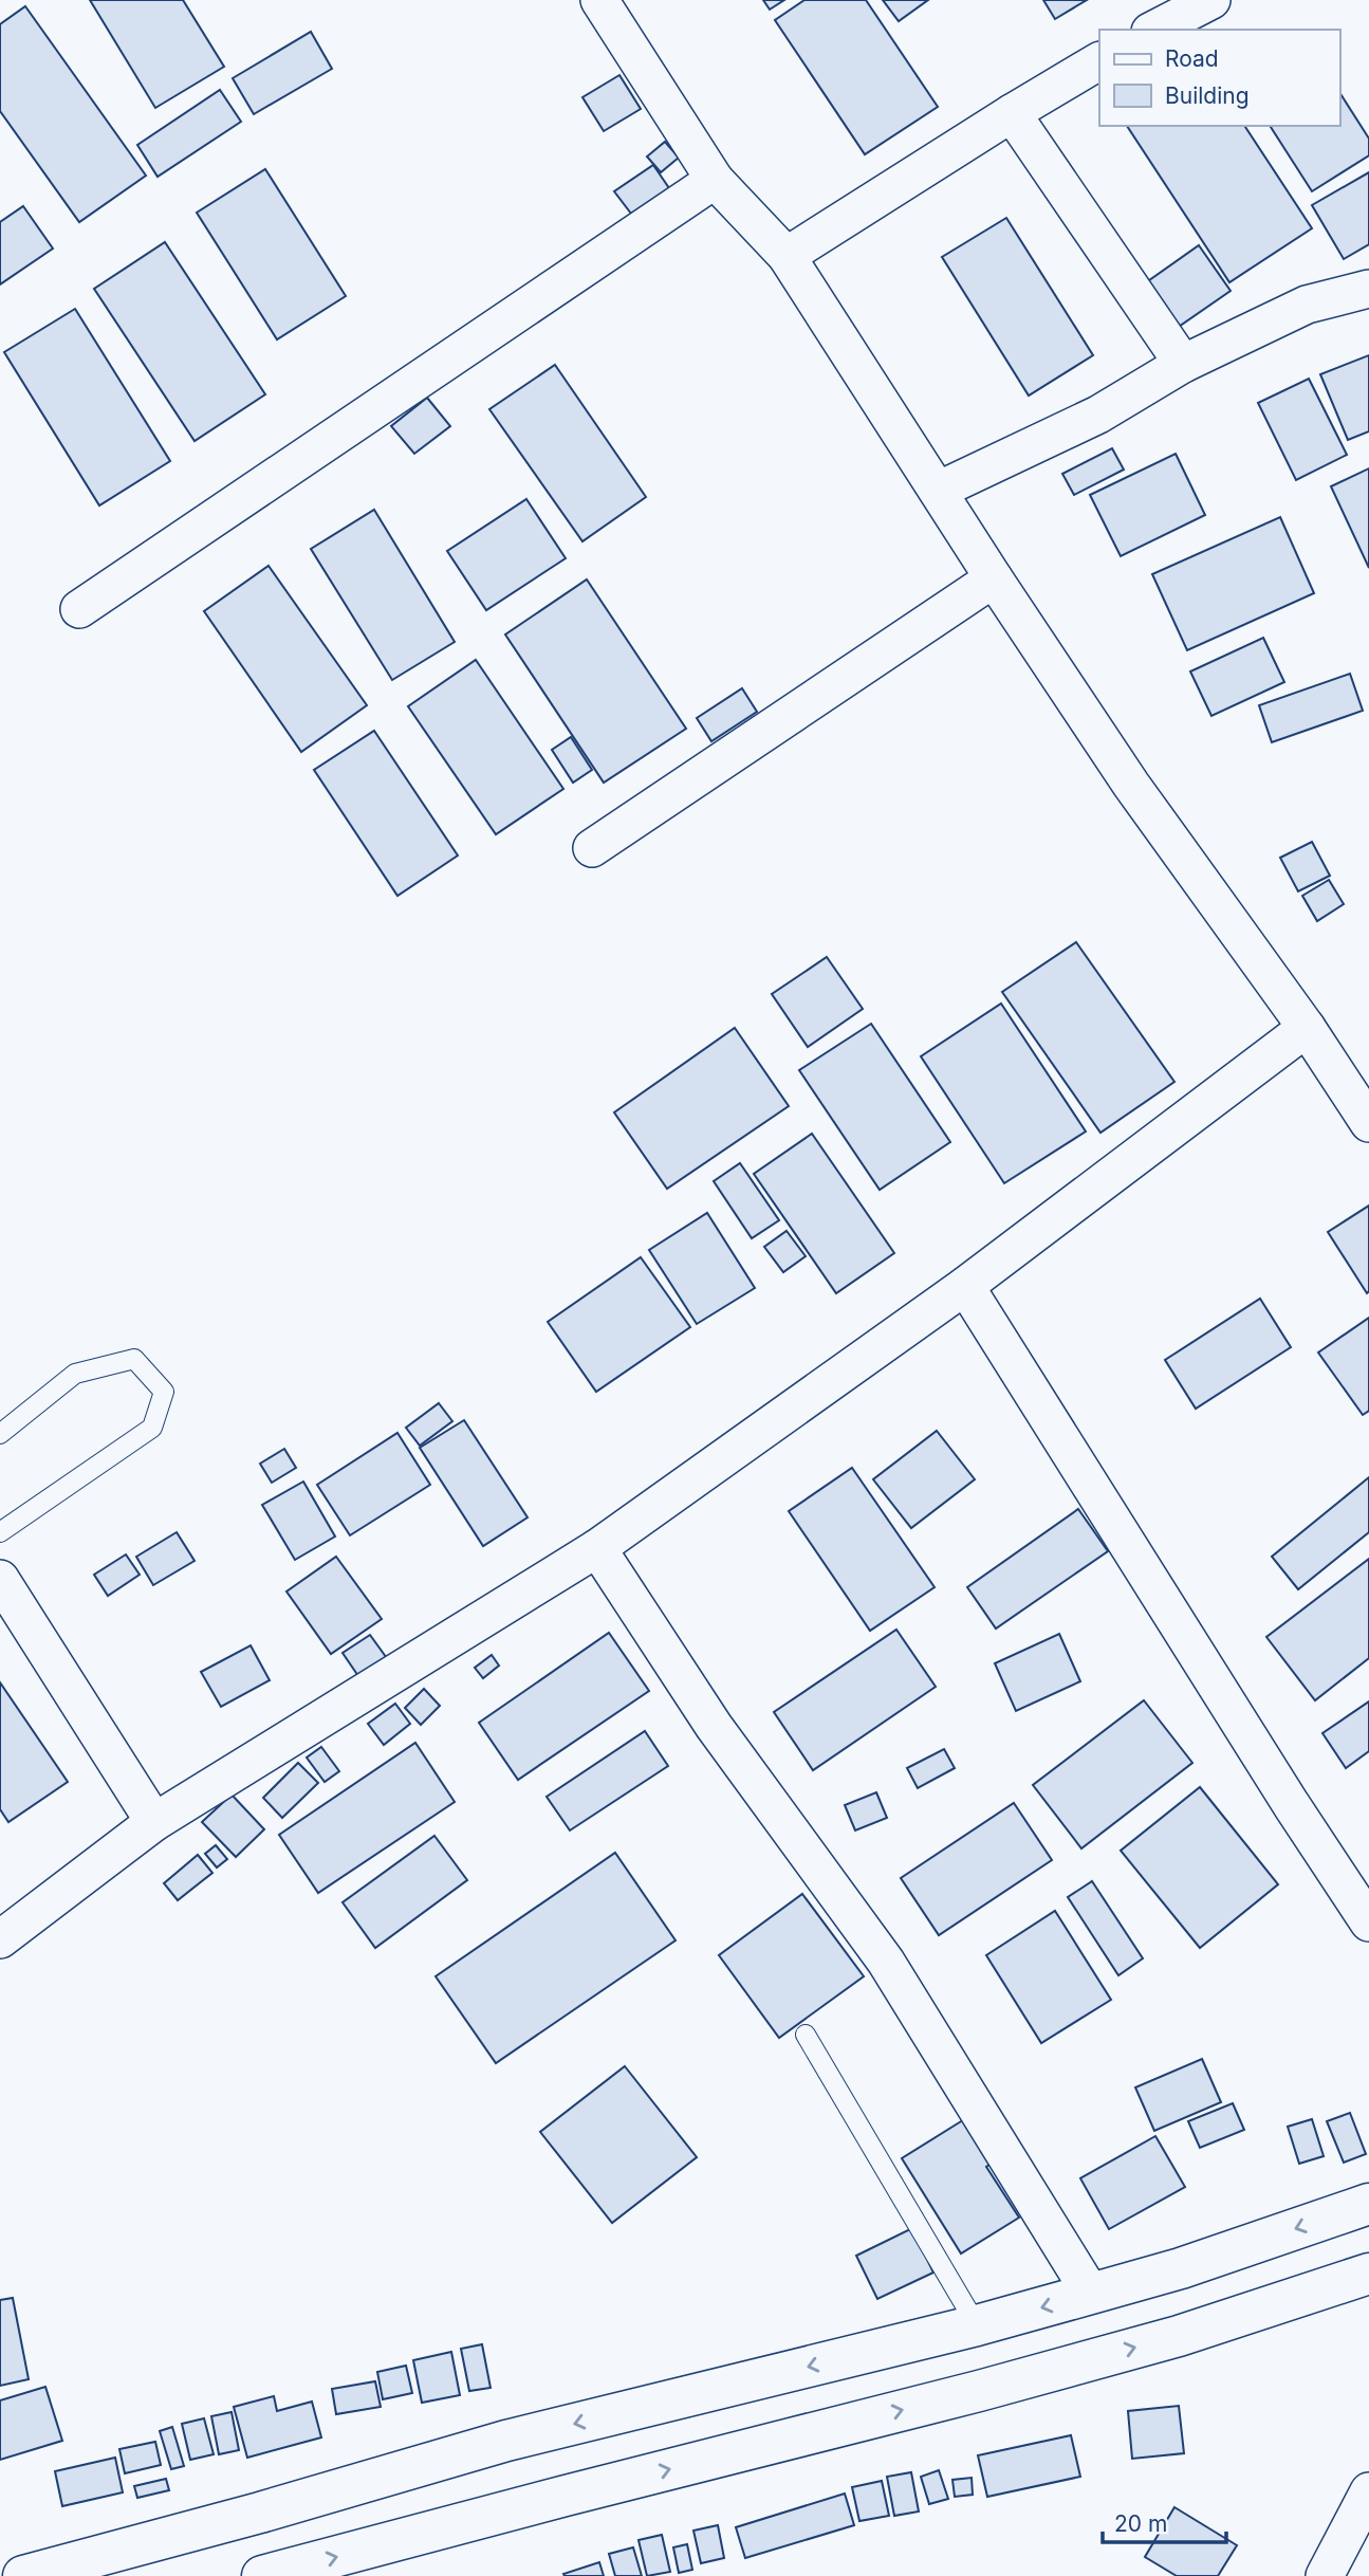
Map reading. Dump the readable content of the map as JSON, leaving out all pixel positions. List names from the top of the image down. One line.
{"legend":["Road","Building"],"scale_bar":"20 m"}
